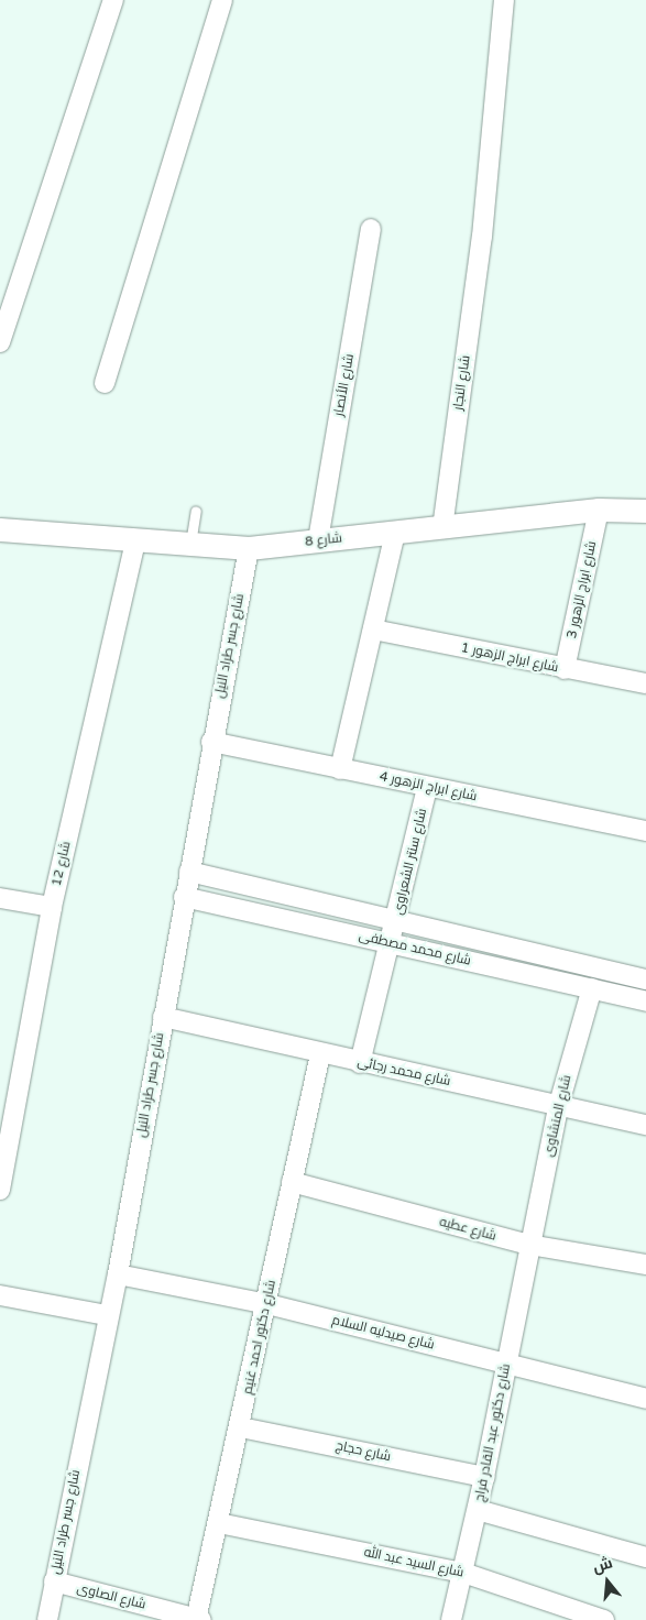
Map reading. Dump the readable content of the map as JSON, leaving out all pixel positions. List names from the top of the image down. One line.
{"streets":{"street":["شارع النجار","شارع الأنصار","شارع 8","شارع ابراج الزهور 3","شارع جسر طراد النيل","شارع ابراج الزهور 1","شارع ابراج الزهور 4","شارع سنتر الشعراوى","شارع 12","شارع محمد مصطفى","شارع محمد رجائى","شارع المنشاوى","شارع عطيه","شارع صيدليه السلام","شارع دكتور احمد غنيم","شارع دكتور عبد القادر فراج","شارع حجاج","شارع السيد عبد الله","شارع الصاوى"]},"crossings":[["شارع النجار","شارع 8"],["شارع الأنصار","شارع 8"],["شارع 8","شارع ابراج الزهور 3"],["شارع 8","شارع جسر طراد النيل"],["شارع 8","شارع 12"],["شارع ابراج الزهور 3","شارع ابراج الزهور 1"],["شارع جسر طراد النيل","شارع ابراج الزهور 4"],["شارع جسر طراد النيل","شارع محمد مصطفى"],["شارع جسر طراد النيل","شارع محمد رجائى"],["شارع جسر طراد النيل","شارع صيدليه السلام"],["شارع جسر طراد النيل","شارع الصاوى"],["شارع ابراج الزهور 4","شارع سنتر الشعراوى"],["شارع سنتر الشعراوى","شارع محمد مصطفى"],["شارع سنتر الشعراوى","شارع محمد رجائى"],["شارع محمد مصطفى","شارع المنشاوى"],["شارع محمد رجائى","شارع المنشاوى"],["شارع محمد رجائى","شارع دكتور احمد غنيم"],["شارع المنشاوى","شارع عطيه"],["شارع المنشاوى","شارع دكتور عبد القادر فراج"],["شارع عطيه","شارع دكتور احمد غنيم"],["شارع عطيه","شارع دكتور عبد القادر فراج"],["شارع صيدليه السلام","شارع دكتور احمد غنيم"],["شارع صيدليه السلام","شارع دكتور عبد القادر فراج"],["شارع دكتور احمد غنيم","شارع حجاج"],["شارع دكتور احمد غنيم","شارع السيد عبد الله"],["شارع دكتور احمد غنيم","شارع الصاوى"],["شارع دكتور عبد القادر فراج","شارع حجاج"],["شارع دكتور عبد القادر فراج","شارع السيد عبد الله"]],"north":"top"}
